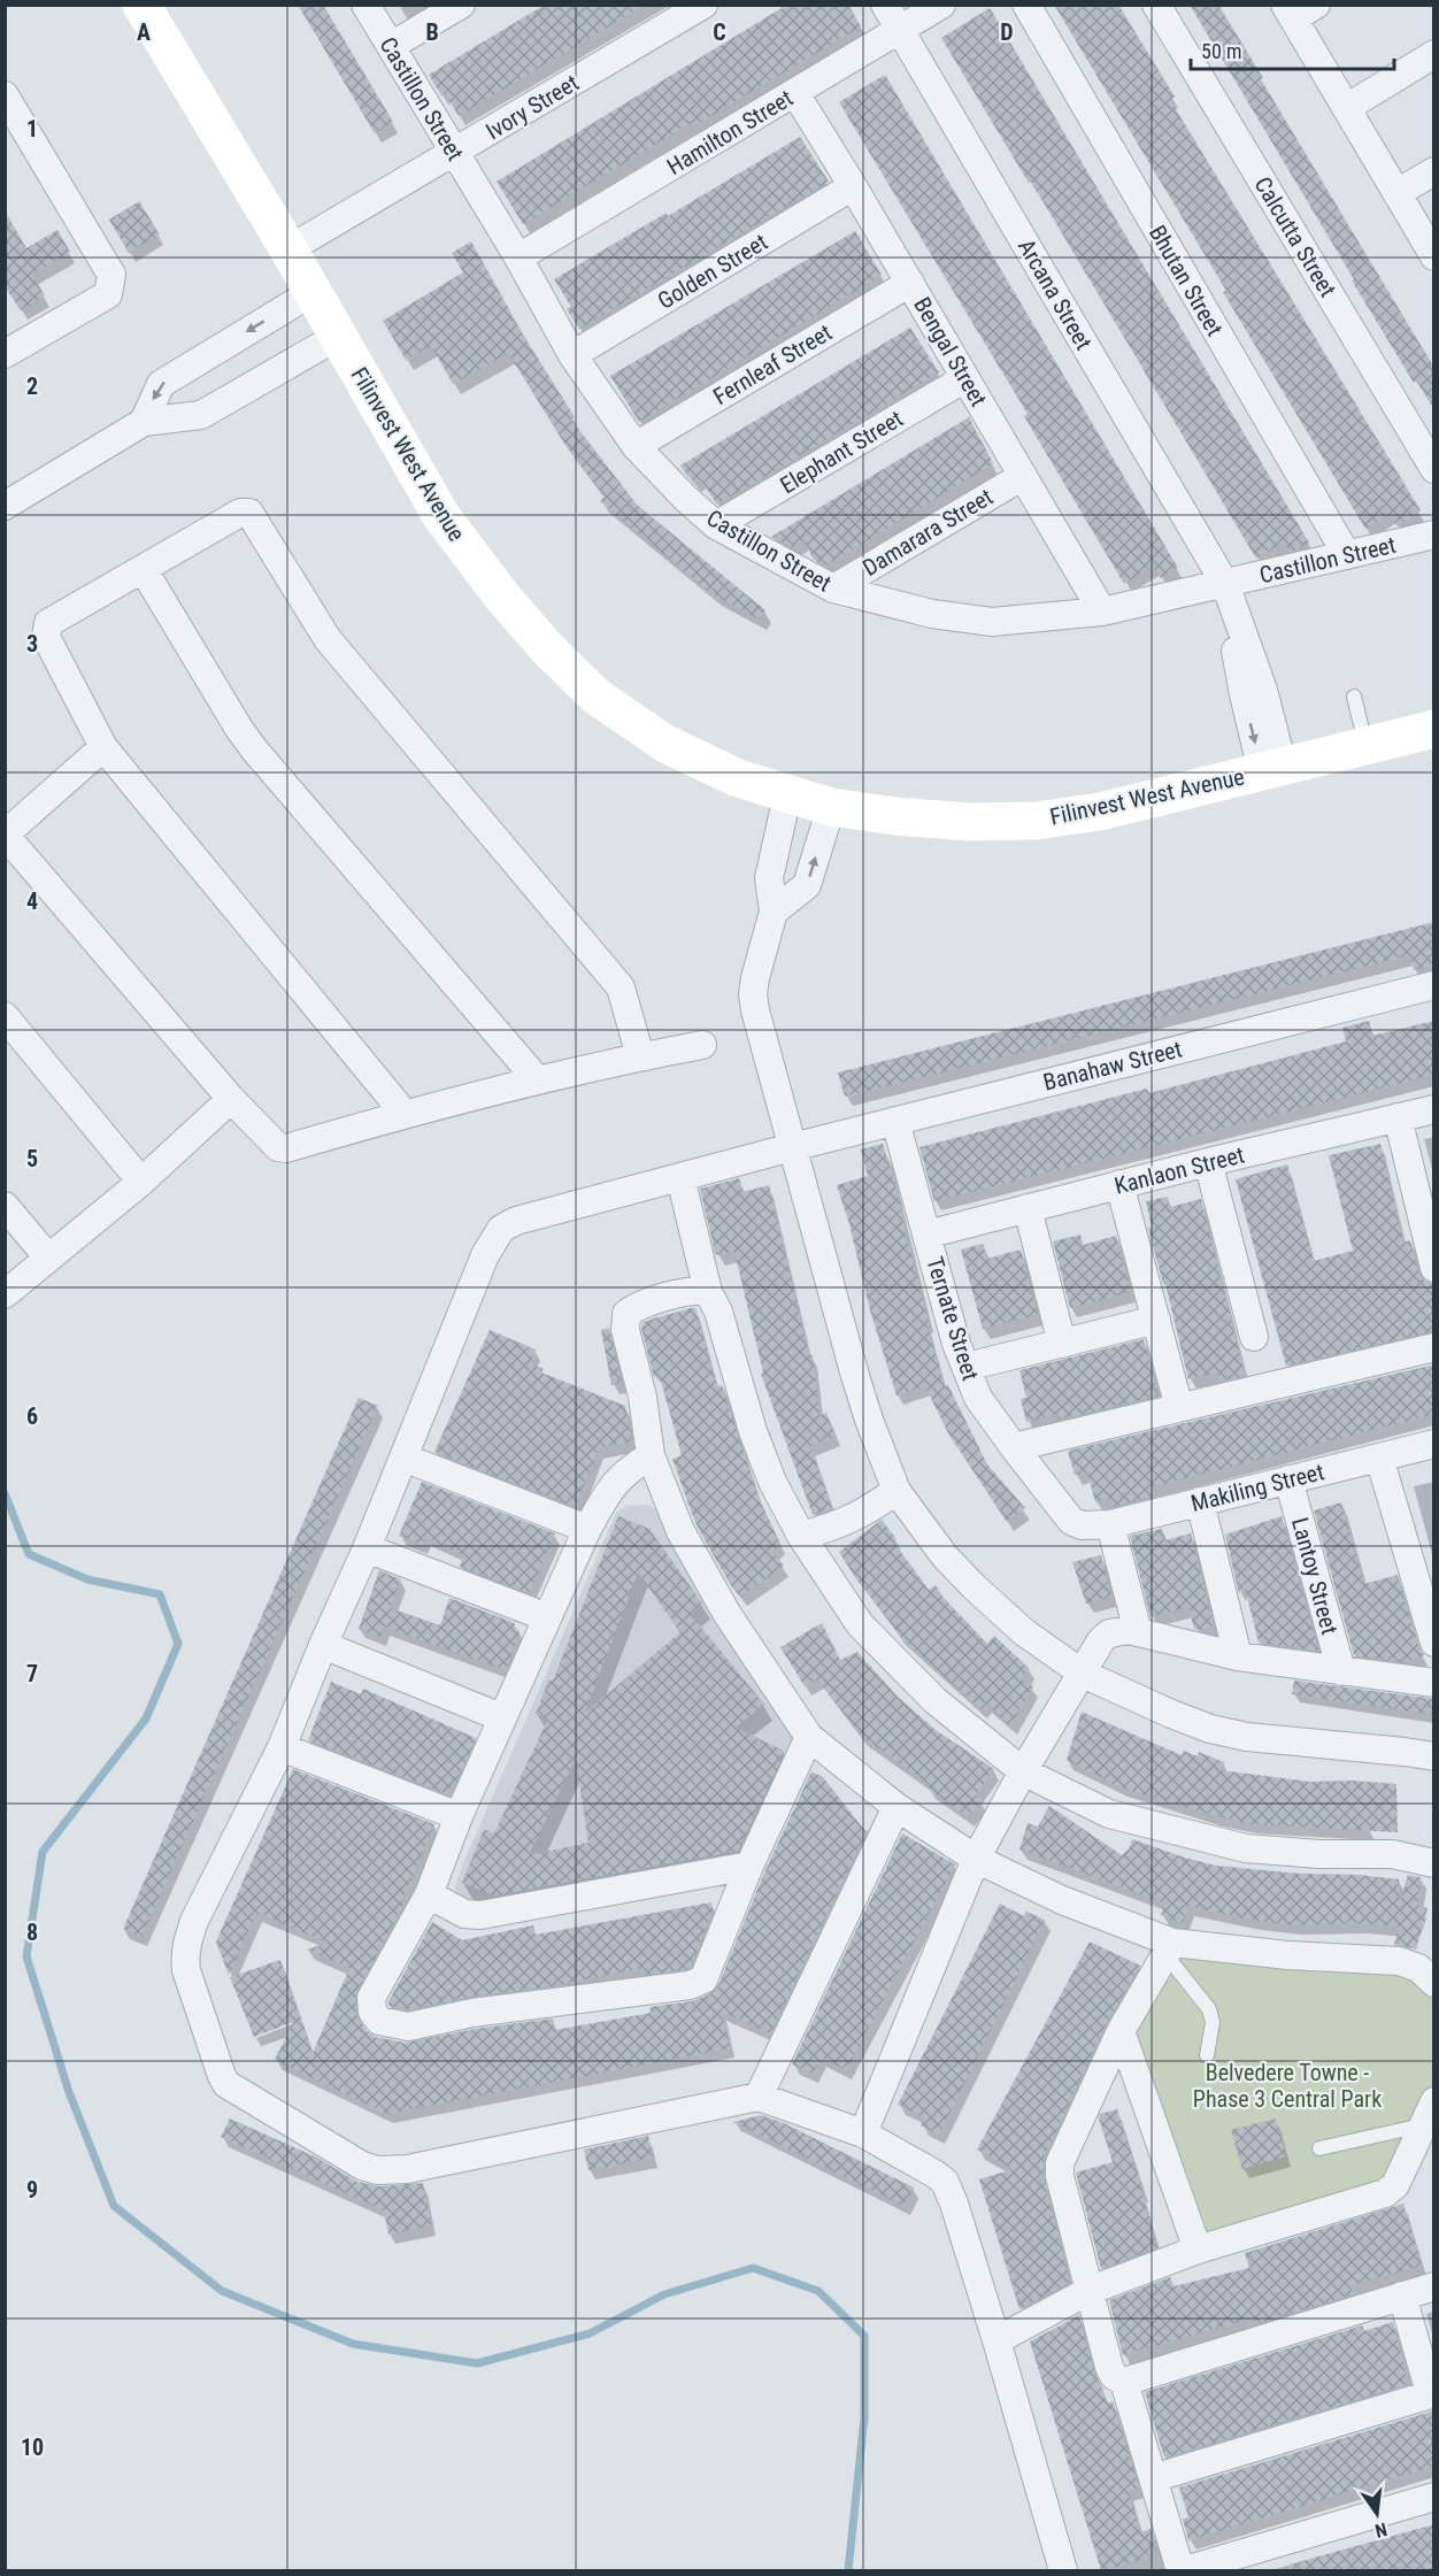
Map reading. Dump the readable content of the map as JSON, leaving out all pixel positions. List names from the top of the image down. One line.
{"streets":{"street":["Castillon Street","Ivory Street","Hamilton Street","Calcutta Street","Golden Street","Bhutan Street","Arcana Street","Bengal Street","Fernleaf Street","Elephant Street","Filinvest West Avenue","Damarara Street","Banahaw Street","Kanlaon Street","Ternate Street","Makiling Street","Lantoy Street"]},"crossings":[["Castillon Street","Ivory Street"],["Castillon Street","Hamilton Street"],["Castillon Street","Golden Street"],["Castillon Street","Bhutan Street"],["Castillon Street","Arcana Street"],["Castillon Street","Bengal Street"],["Castillon Street","Fernleaf Street"],["Castillon Street","Elephant Street"],["Castillon Street","Damarara Street"],["Ivory Street","Filinvest West Avenue"],["Hamilton Street","Arcana Street"],["Hamilton Street","Bengal Street"],["Golden Street","Bengal Street"],["Bengal Street","Fernleaf Street"],["Bengal Street","Elephant Street"],["Bengal Street","Damarara Street"],["Banahaw Street","Ternate Street"],["Kanlaon Street","Ternate Street"],["Ternate Street","Makiling Street"],["Makiling Street","Lantoy Street"]],"parks":["Belvedere Towne - Phase 3 Central Park"],"scale_bar":"50 m","north":"bottom","grid":{"columns":["A","B","C","D"],"rows":["1","2","3","4","5","6","7","8","9","10"]}}
